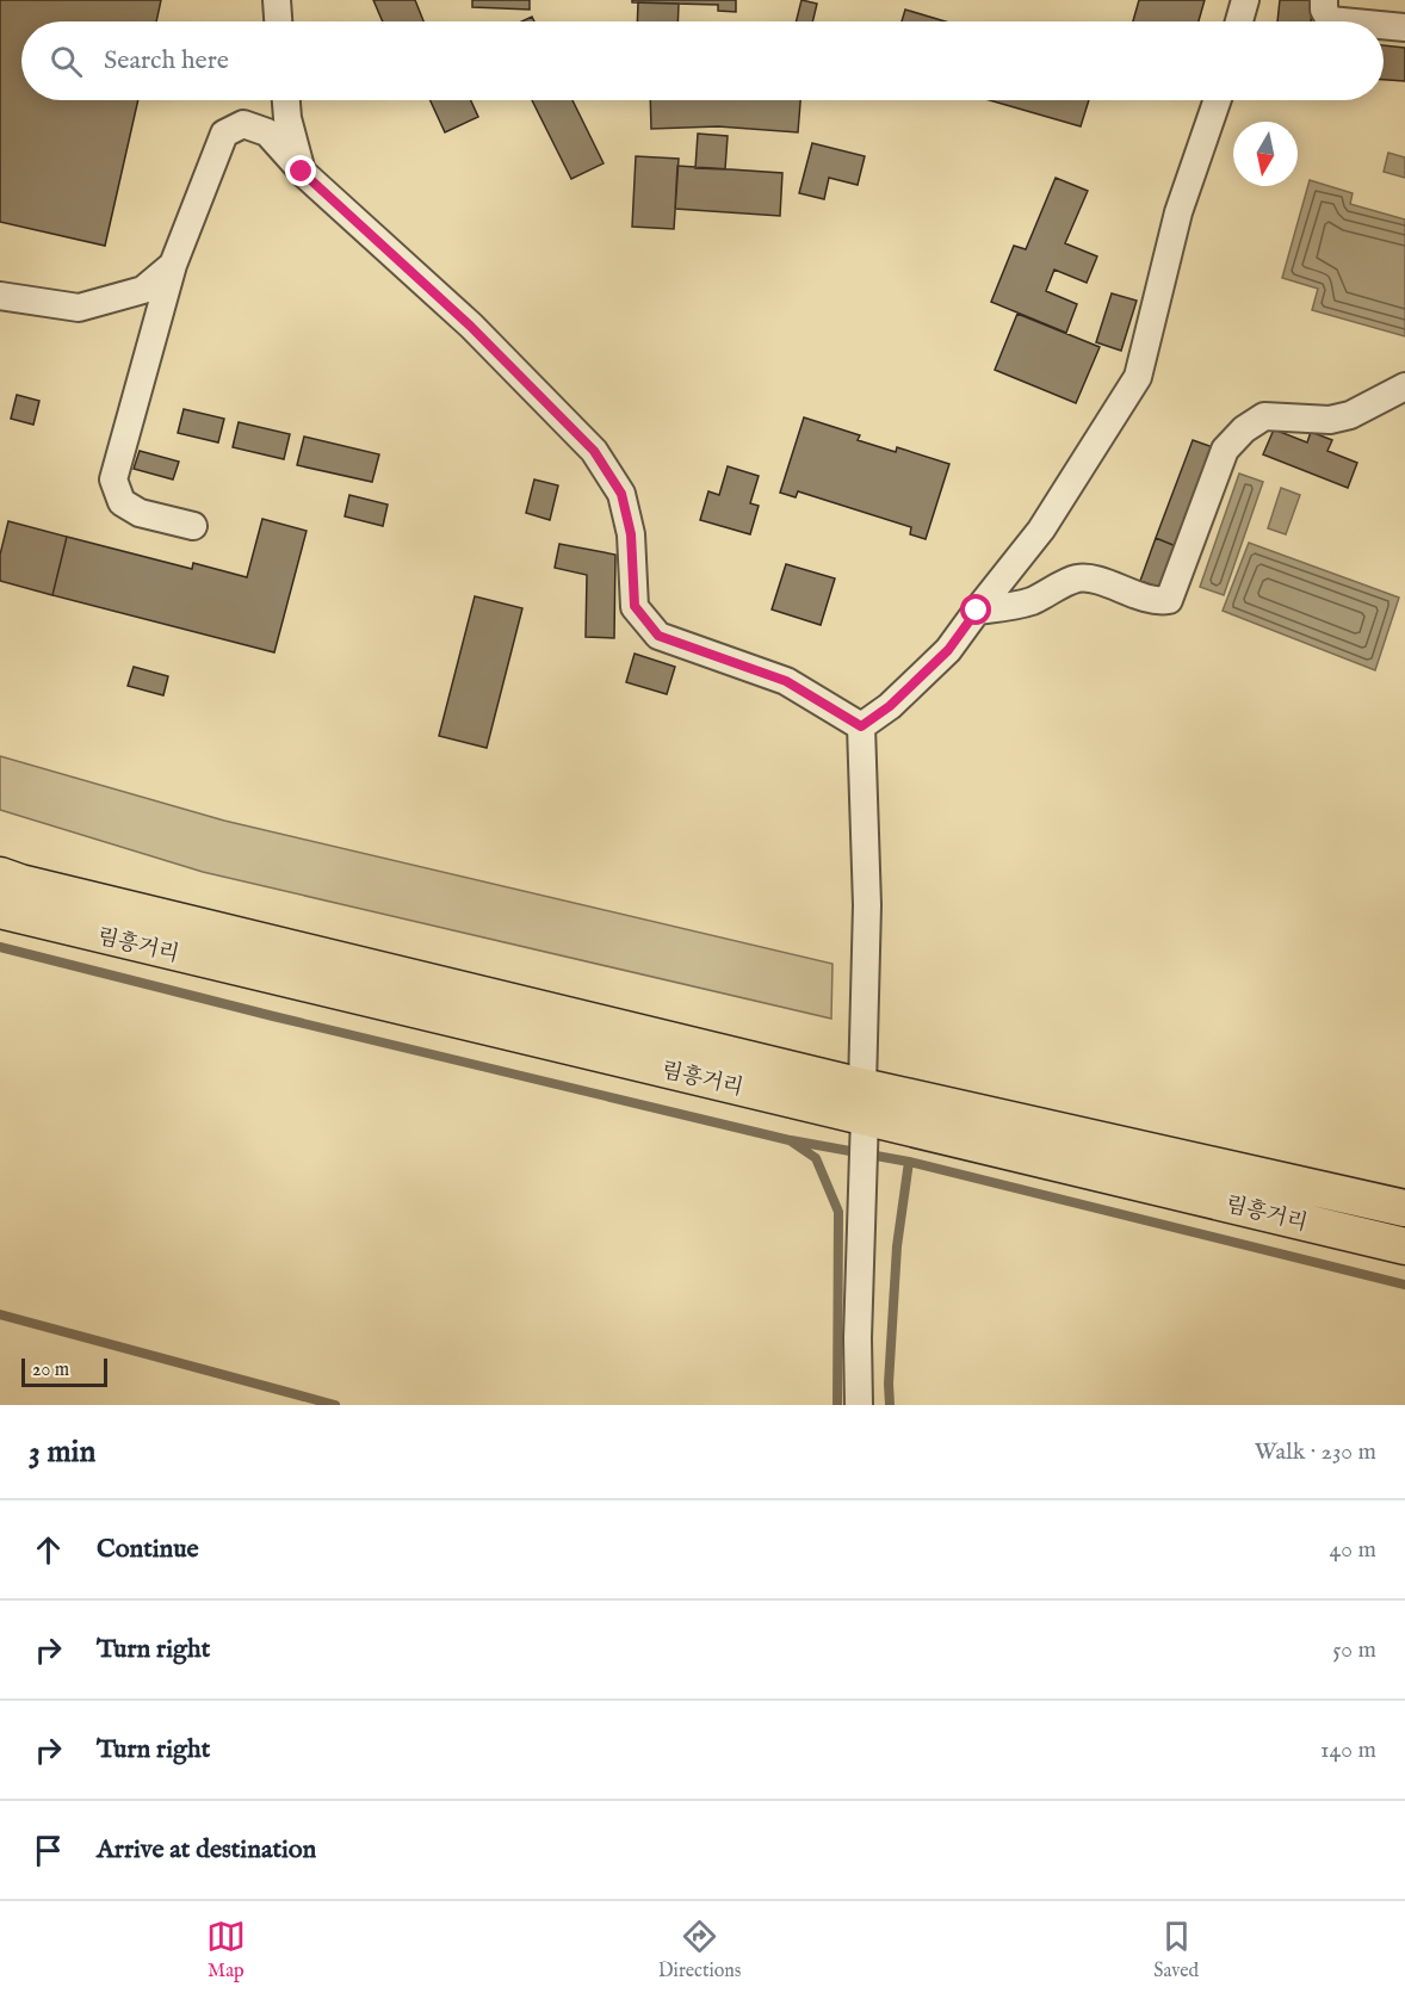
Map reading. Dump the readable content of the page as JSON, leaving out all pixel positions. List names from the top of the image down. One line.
{"streets":{"main road":["림흥거리"]},"scale_bar":"20 m","north":"bottom","page":{"search":"Search here","scale":"20 m","heading":["3 min","Walk · 230 m"],"list":[["Continue","40 m"],["Turn right","50 m"],["Turn right","140 m"],"Arrive at destination"],"nav":["Map","Directions","Saved"]}}
